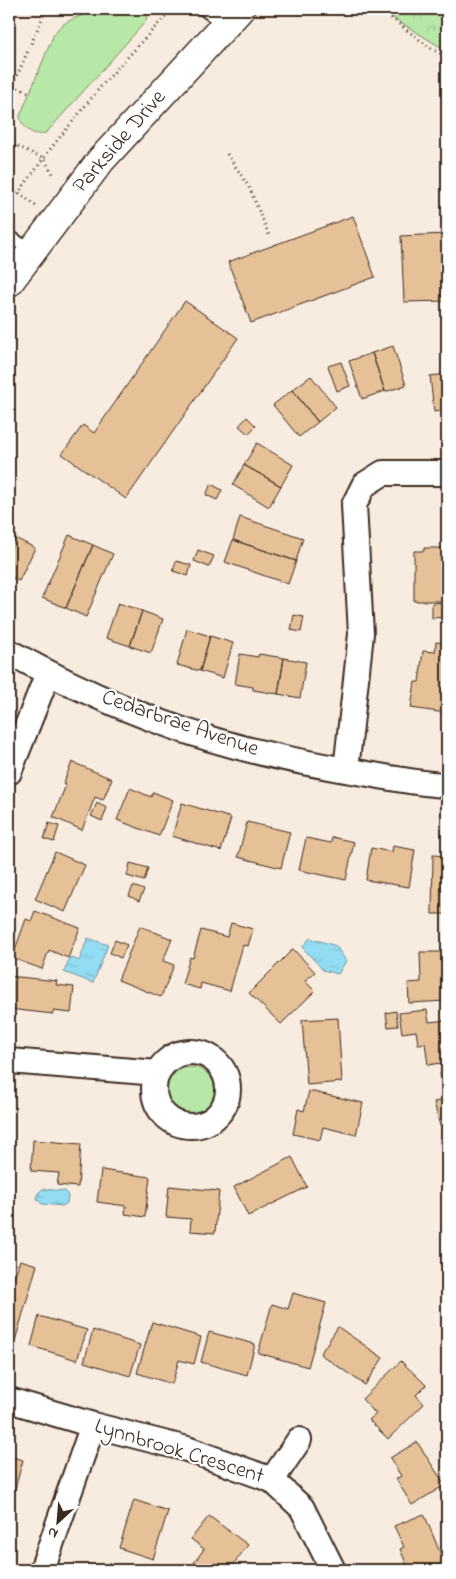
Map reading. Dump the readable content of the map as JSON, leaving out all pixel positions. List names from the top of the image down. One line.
{"streets":{"street":["Parkside Drive","Cedarbrae Avenue","Lynnbrook Crescent"]},"north":"bottom left"}
